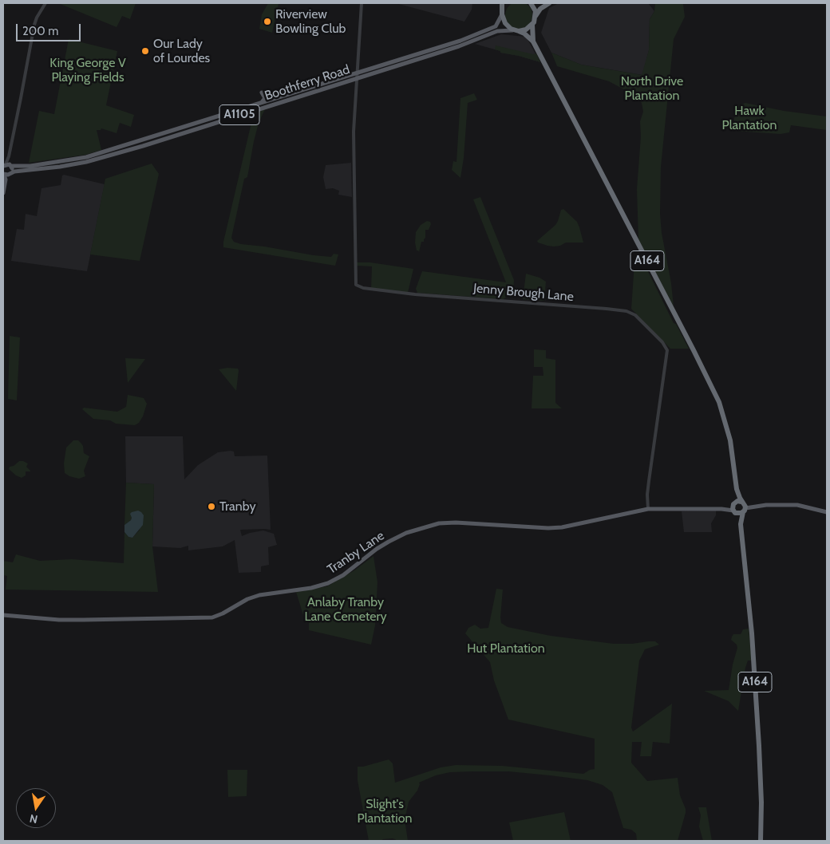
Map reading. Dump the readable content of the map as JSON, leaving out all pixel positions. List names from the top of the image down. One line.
{"streets":{"highway":["A164"],"main road":["Boothferry Road","A1105","Tranby Lane"],"street":["Jenny Brough Lane"]},"crossings":[["Boothferry Road","A164"],["Boothferry Road","Jenny Brough Lane"],["A164","Tranby Lane"],["Jenny Brough Lane","Tranby Lane"]],"parks":["King George V Playing Fields","North Drive Plantation","Hawk Plantation","Anlaby Tranby Lane Cemetery","Hut Plantation","Slight's Plantation"],"places":["Riverview Bowling Club","Our Lady of Lourdes","Tranby"],"scale_bar":"200 m","north":"bottom"}
